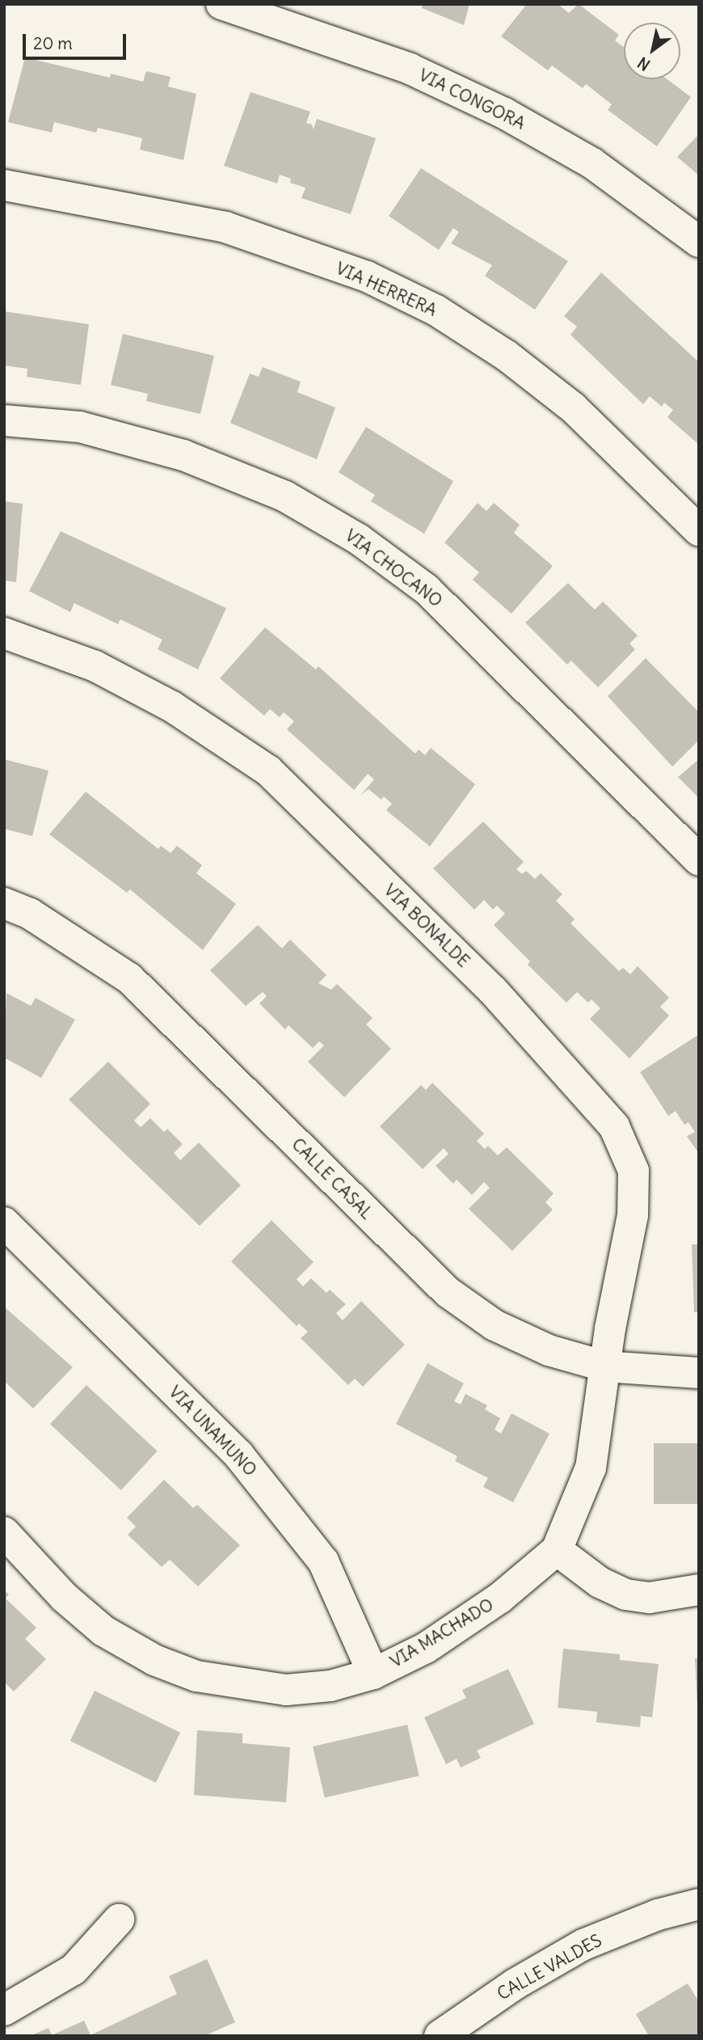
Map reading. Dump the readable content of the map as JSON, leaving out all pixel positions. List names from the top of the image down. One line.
{"streets":{"street":["VIA CONGORA","VIA HERRERA","VIA CHOCANO","VIA BONALDE","CALLE CASAL","VIA UNAMUNO","VIA MACHADO","CALLE VALDES"]},"crossings":[["VIA BONALDE","CALLE CASAL"],["VIA BONALDE","VIA MACHADO"],["CALLE CASAL","VIA MACHADO"],["VIA UNAMUNO","VIA MACHADO"]],"scale_bar":"20 m","north":"bottom left"}
